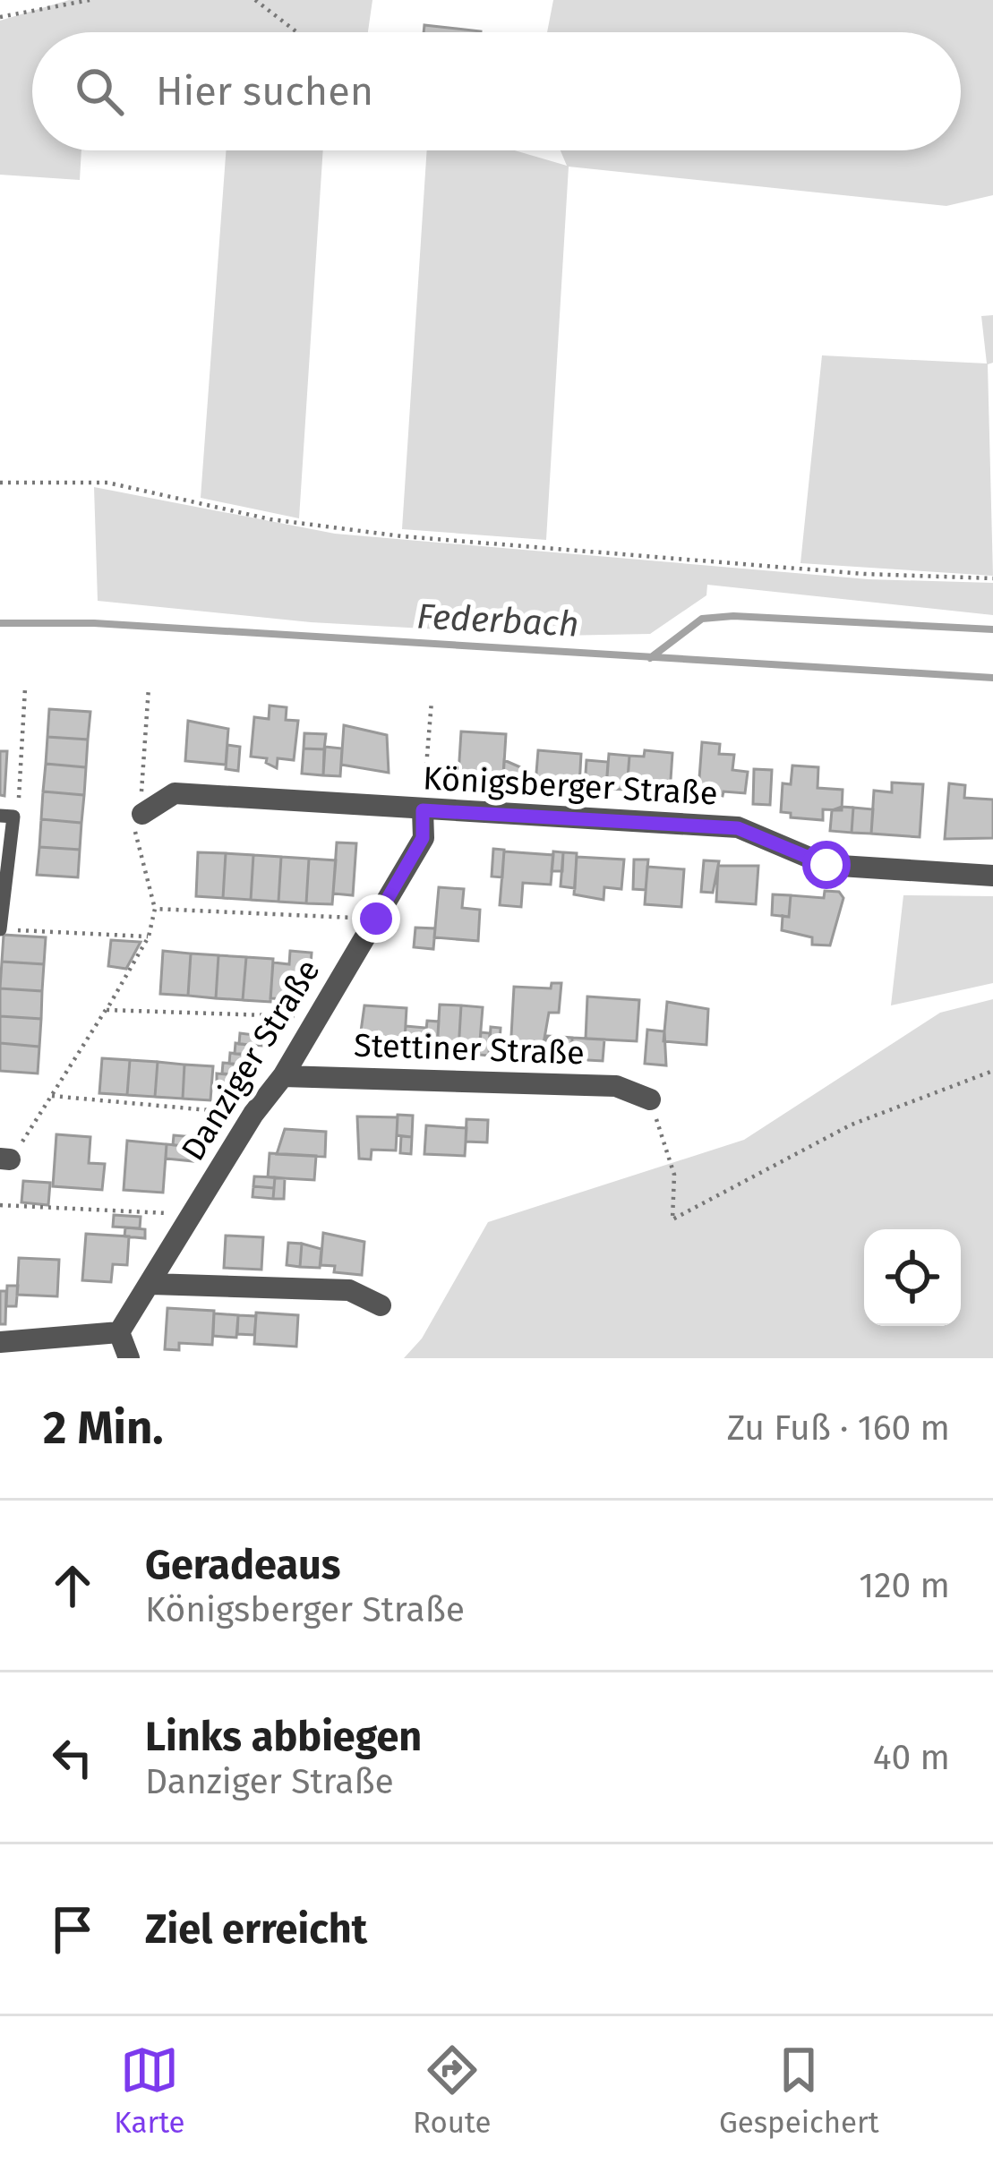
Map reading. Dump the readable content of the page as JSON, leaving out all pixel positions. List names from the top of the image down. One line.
{"streets":{"street":["Königsberger Straße","Stettiner Straße","Danziger Straße"]},"crossings":[["Königsberger Straße","Danziger Straße"],["Stettiner Straße","Danziger Straße"]],"water":["Federbach"],"page":{"search":"Hier suchen","heading":["2 Min.","Zu Fuß · 160 m"],"list":[["Geradeaus","Königsberger Straße","120 m"],["Links abbiegen","Danziger Straße","40 m"],"Ziel erreicht"],"nav":["Karte","Route","Gespeichert"]}}
